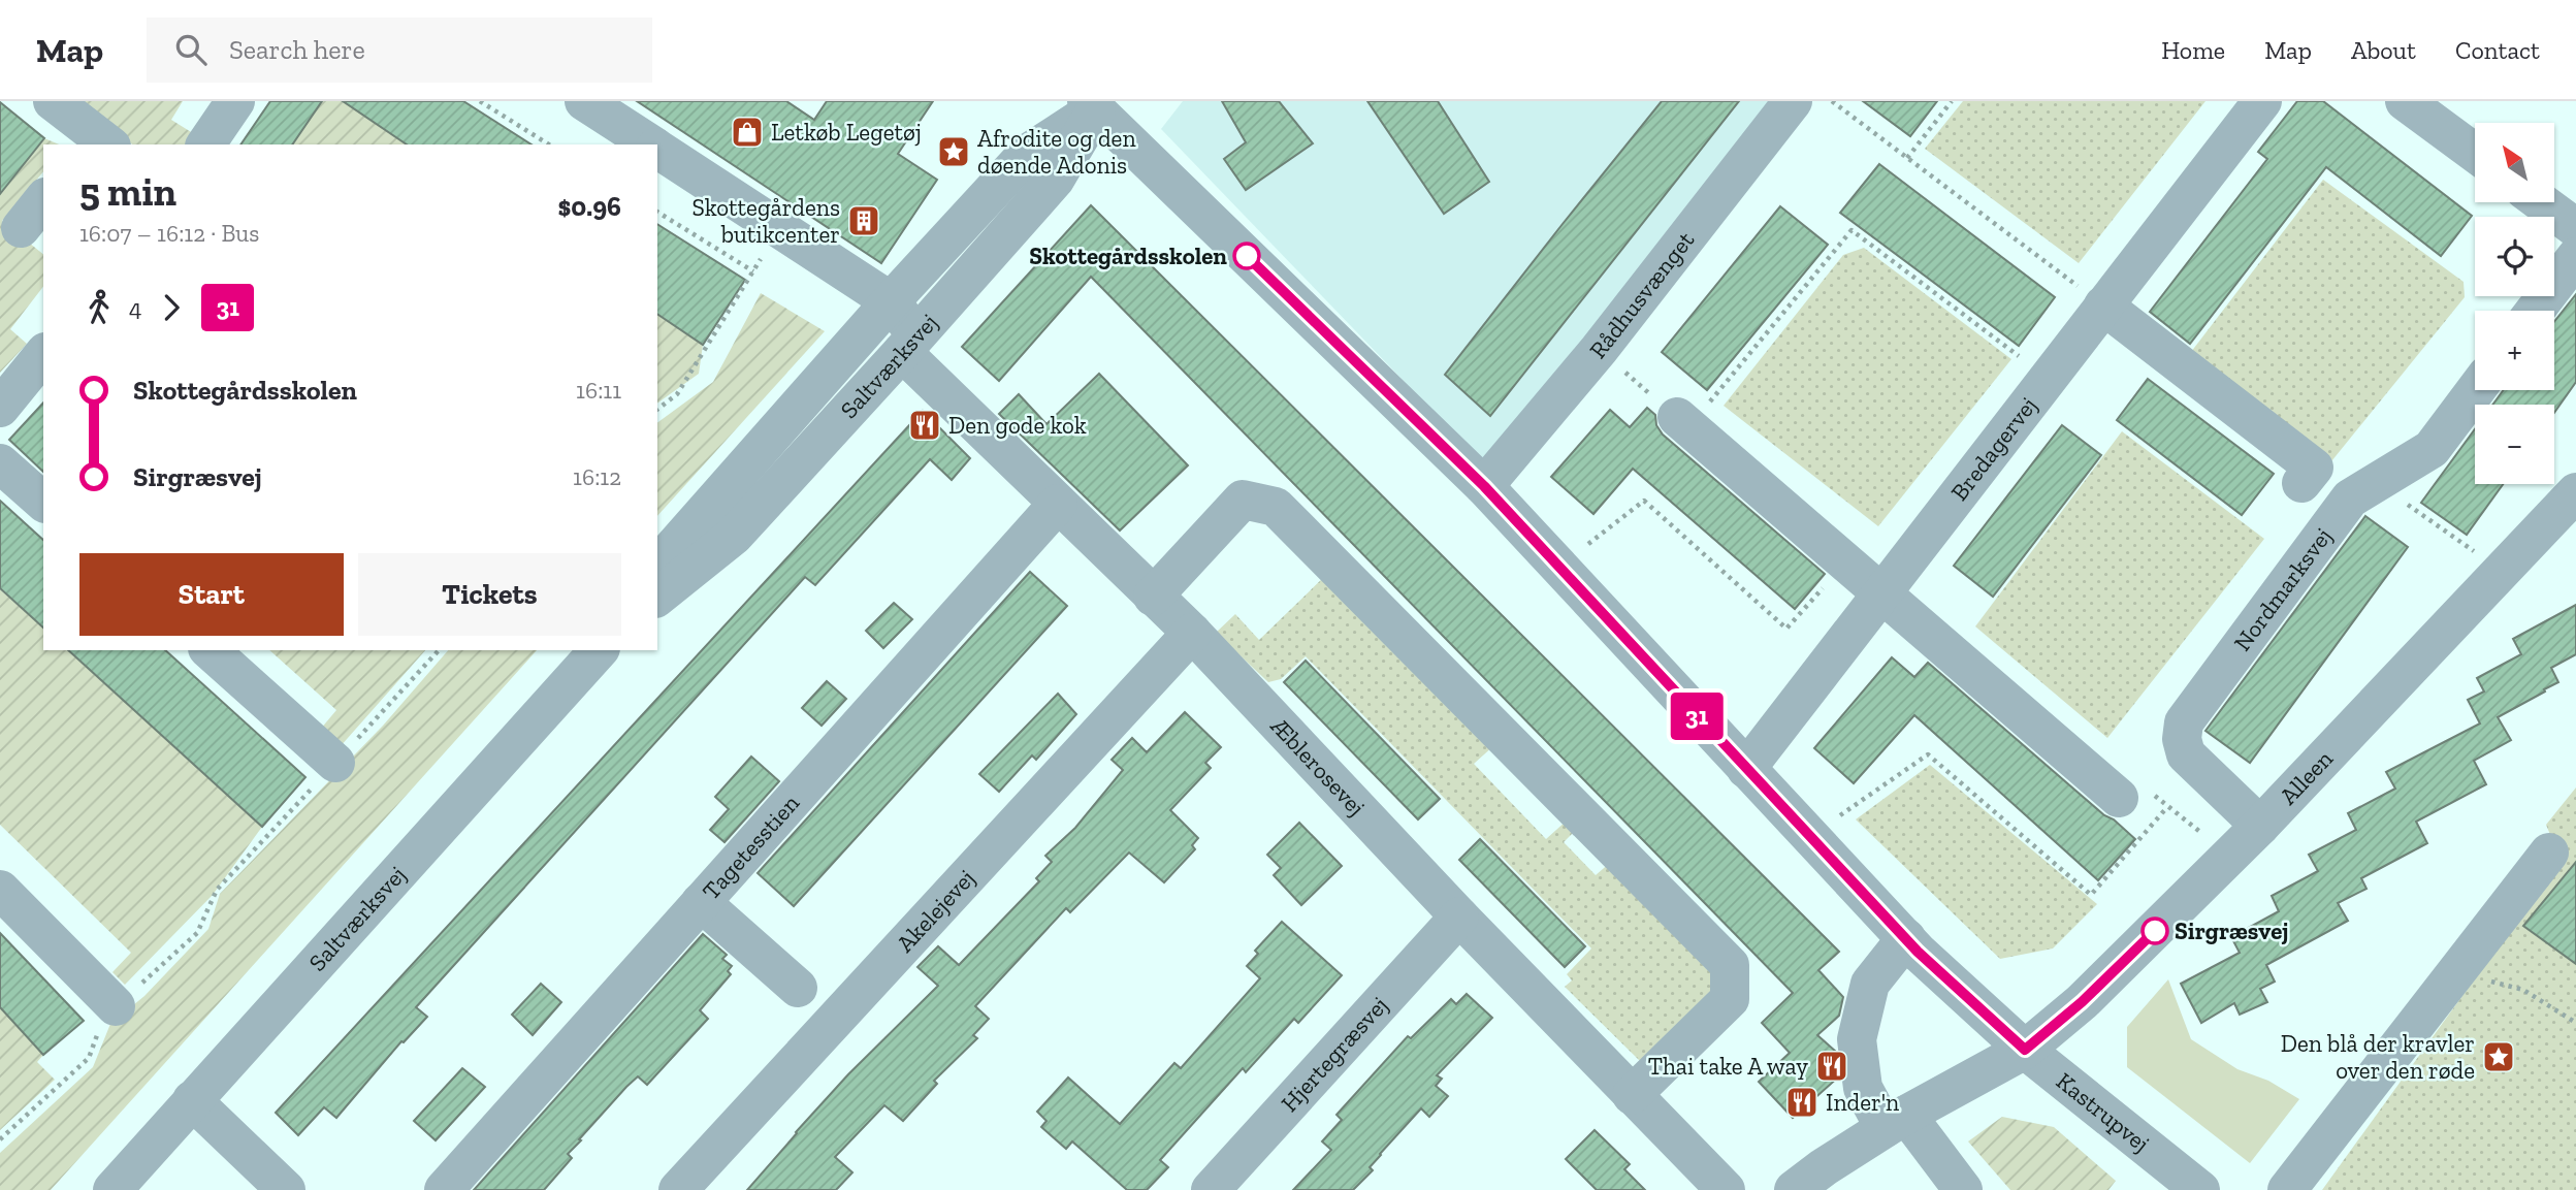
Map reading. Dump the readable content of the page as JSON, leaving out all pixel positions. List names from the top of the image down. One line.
{"streets":{"street":["Rådhusvænget","Saltværksvej","Bredagervej","Nordmarksvej","Æblerosevej","Alleen","Tagetesstien","Akelejevej","Hjertegræsvej","Kastrupvej"]},"crossings":[["Rådhusvænget","Kastrupvej"],["Saltværksvej","Æblerosevej"],["Saltværksvej","Kastrupvej"],["Bredagervej","Kastrupvej"],["Nordmarksvej","Alleen"],["Æblerosevej","Tagetesstien"],["Æblerosevej","Akelejevej"],["Æblerosevej","Hjertegræsvej"],["Alleen","Kastrupvej"]],"places":{"shop":["Letkøb Legetøj"],"place":["Afrodite og den døende Adonis","Den blå der kravler over den røde"],"building":["Skottegårdens butikcenter"],"other":["Skottegårdsskolen","Sirgræsvej"],"restaurant":["Den gode kok","Thai take A way","Inder'n"]},"lines":["bus line 31"],"north":"top left","page":{"header":"Map","search":"Search here","nav":["Home","Map","About","Contact"],"on_map":"31","map_buttons":["+","−"],"heading":["5 min","16:07 – 16:12 · Bus","$0.96"],"legs":["4","31"],"list":[{"name":"Skottegårdsskolen","value":"16:11"},{"name":"Sirgræsvej","value":"16:12"}],"buttons":["Start","Tickets"]}}
